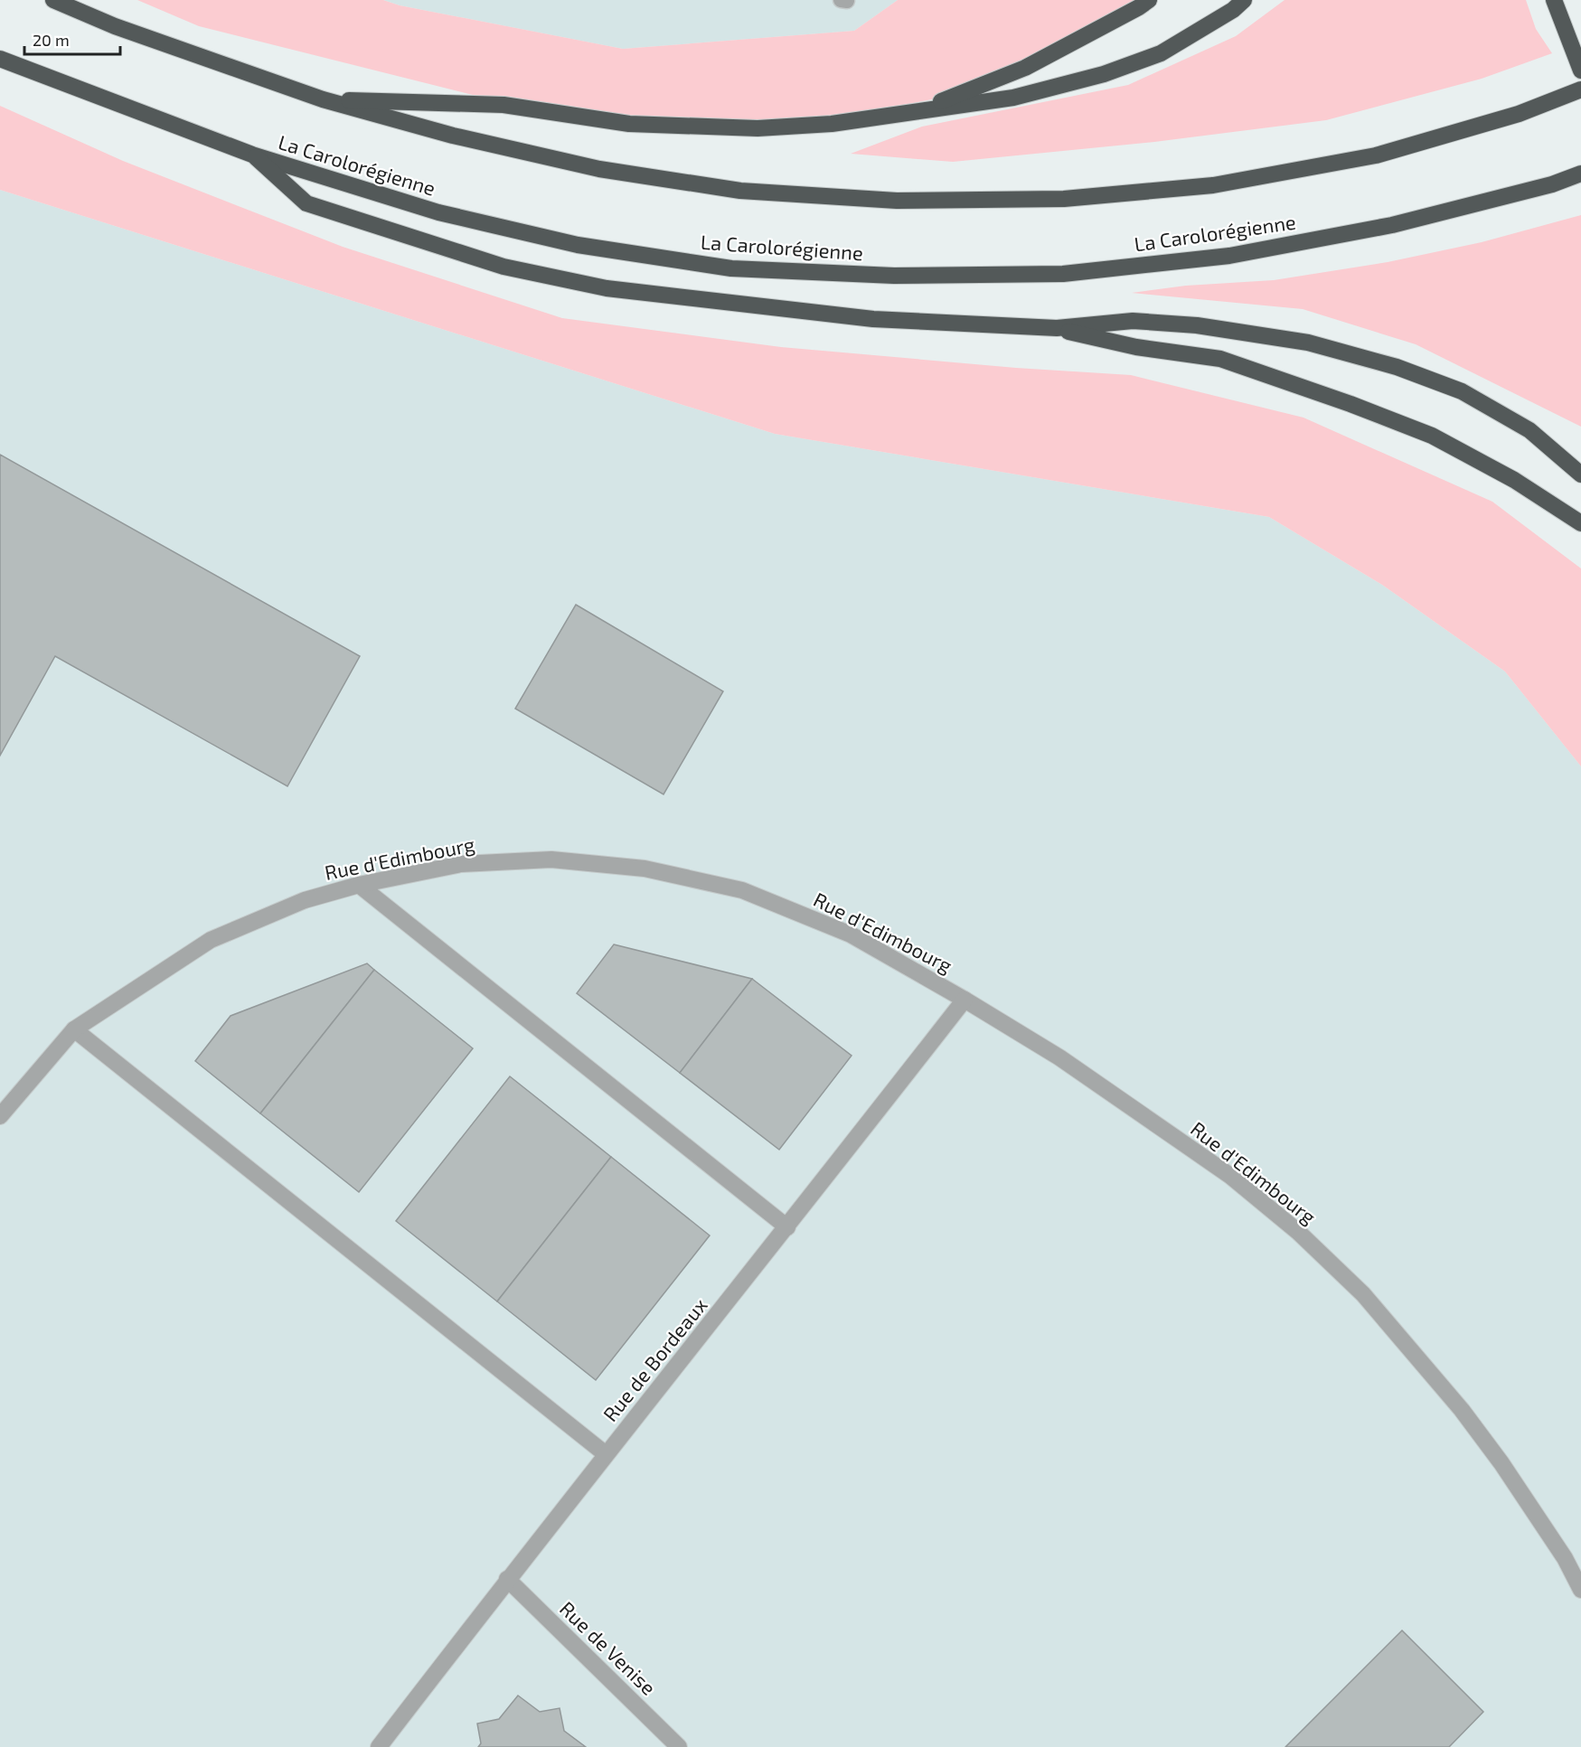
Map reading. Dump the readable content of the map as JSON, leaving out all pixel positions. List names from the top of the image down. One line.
{"streets":{"highway":["La Carolorégienne"],"street":["Rue d'Edimbourg","Rue de Bordeaux","Rue de Venise"]},"crossings":[["Rue d'Edimbourg","Rue de Bordeaux"],["Rue de Bordeaux","Rue de Venise"]],"scale_bar":"20 m"}
